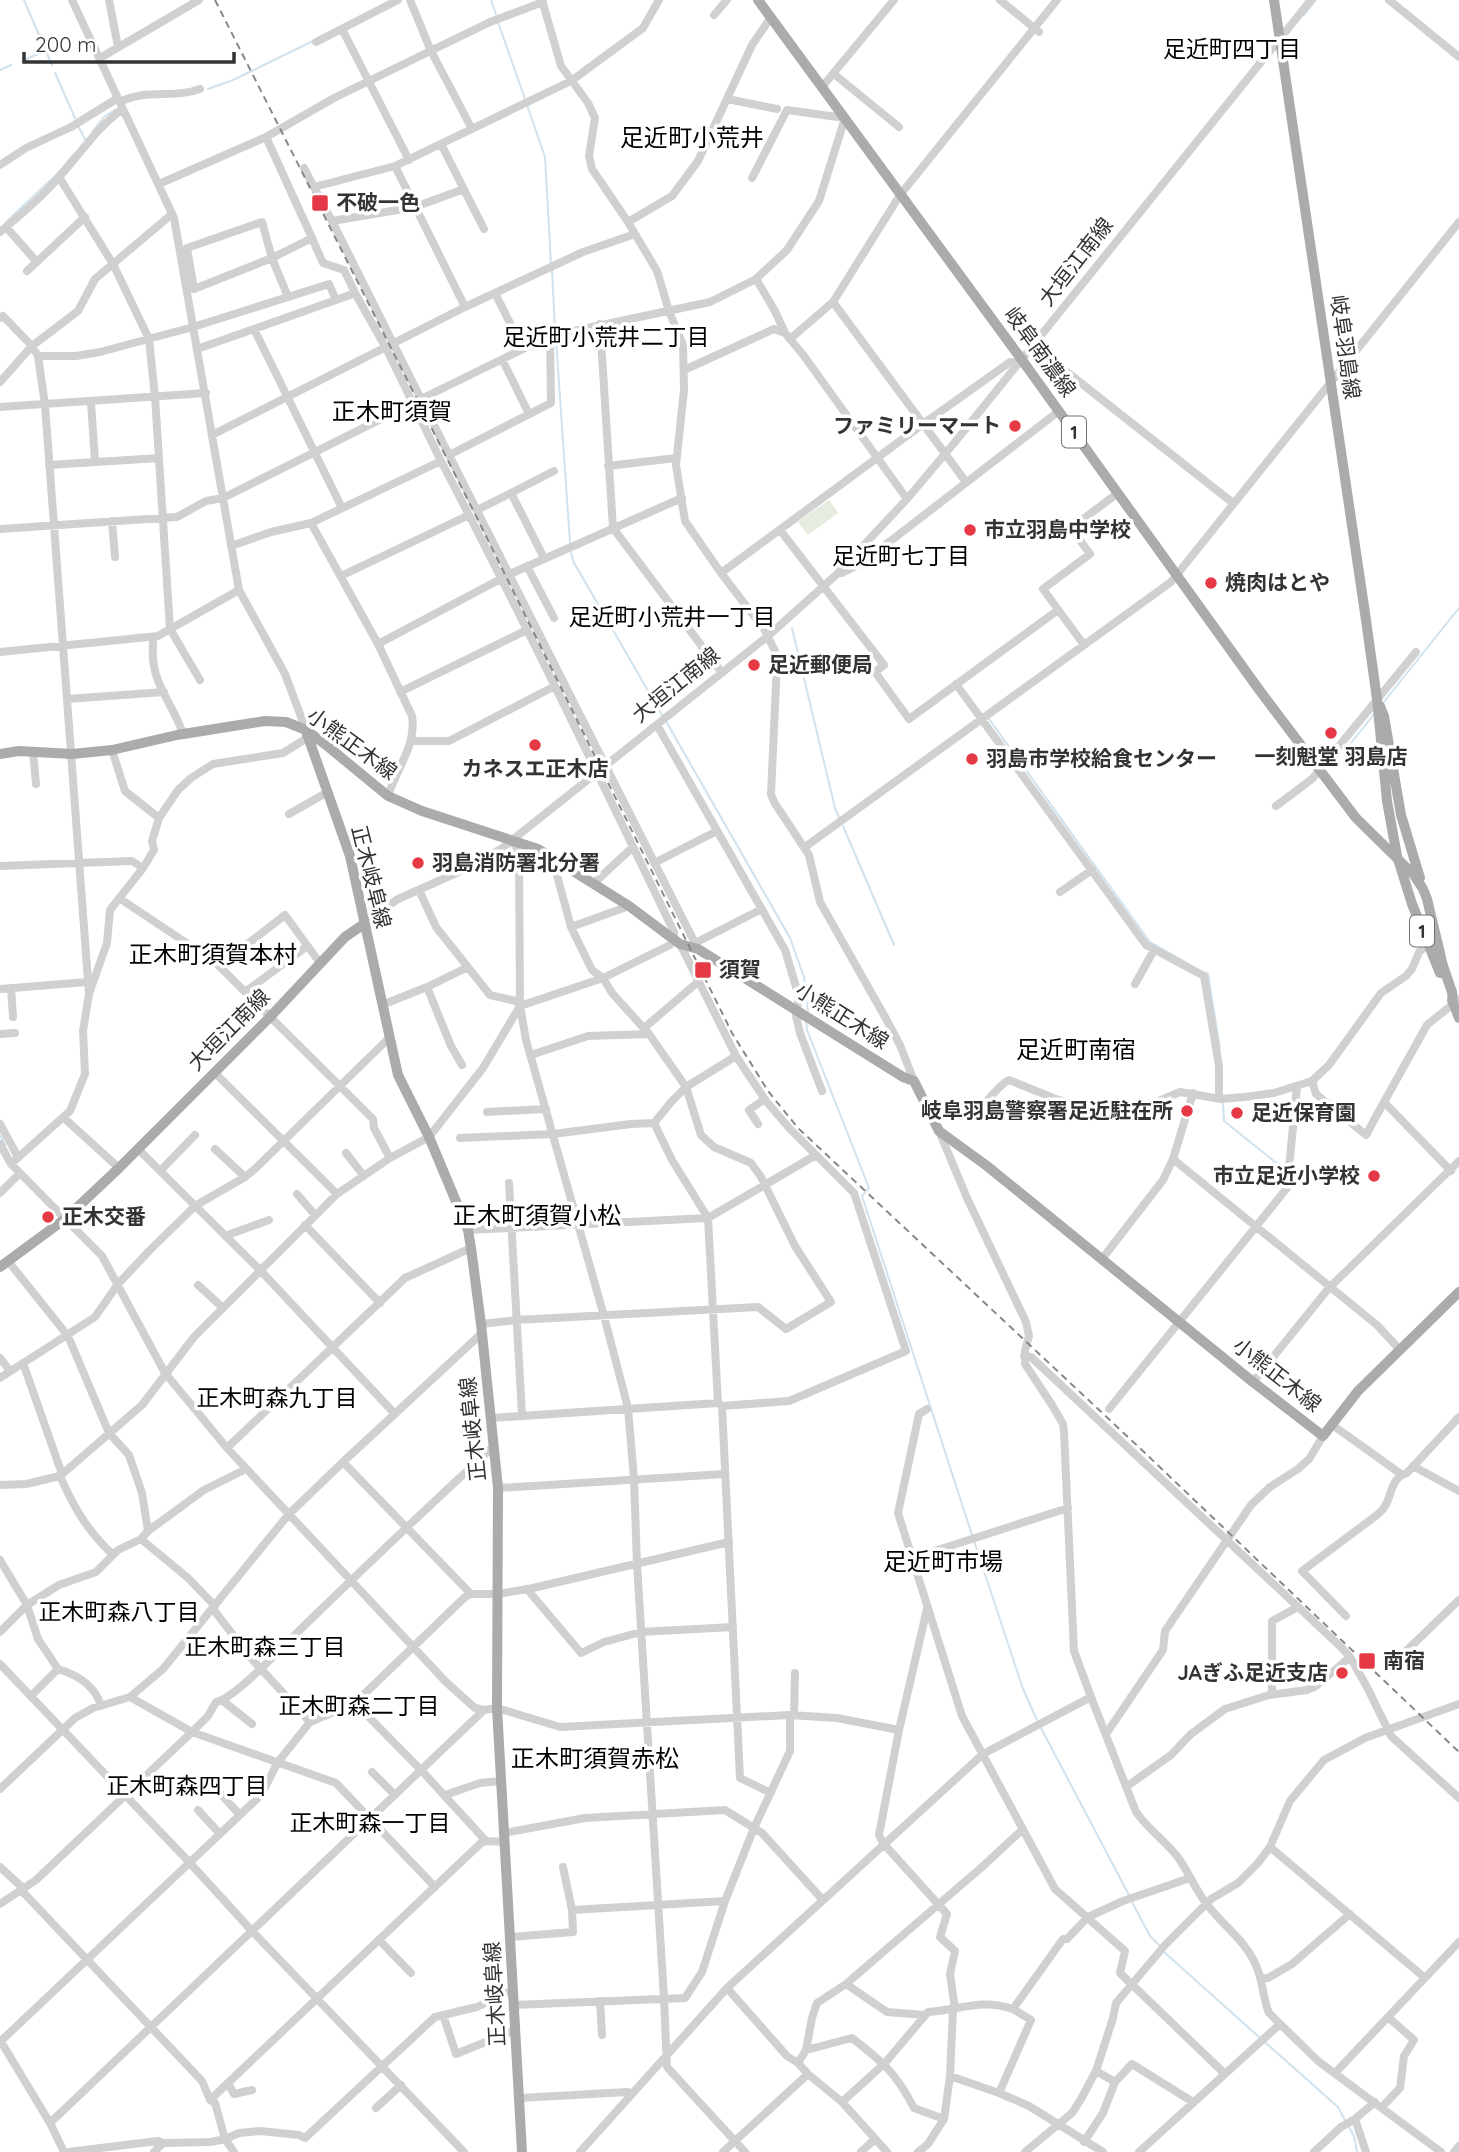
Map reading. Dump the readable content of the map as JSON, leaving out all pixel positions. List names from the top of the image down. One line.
{"streets":{"main road":["大垣江南線","岐阜羽島線","岐阜南濃線","1","小熊正木線","正木岐阜線"]},"crossings":[["大垣江南線","岐阜羽島線"],["大垣江南線","岐阜南濃線"],["大垣江南線","小熊正木線"],["大垣江南線","正木岐阜線"],["岐阜羽島線","岐阜南濃線"],["小熊正木線","正木岐阜線"]],"districts":["足近町四丁目","足近町小荒井","足近町小荒井二丁目","正木町須賀","足近町七丁目","足近町小荒井一丁目","正木町須賀本村","足近町南宿","正木町須賀小松","正木町森九丁目","足近町市場","正木町森八丁目","正木町森三丁目","正木町森二丁目","正木町須賀赤松","正木町森四丁目","正木町森一丁目"],"places":{"transit":["不破一色","須賀","南宿"],"other":["ファミリーマート","市立羽島中学校","焼肉はとや","足近郵便局","一刻魁堂 羽島店","カネスエ正木店","羽島市学校給食センター","羽島消防署北分署","岐阜羽島警察署足近駐在所","足近保育園","市立足近小学校","正木交番","JAぎふ足近支店"]},"scale_bar":"200 m"}
